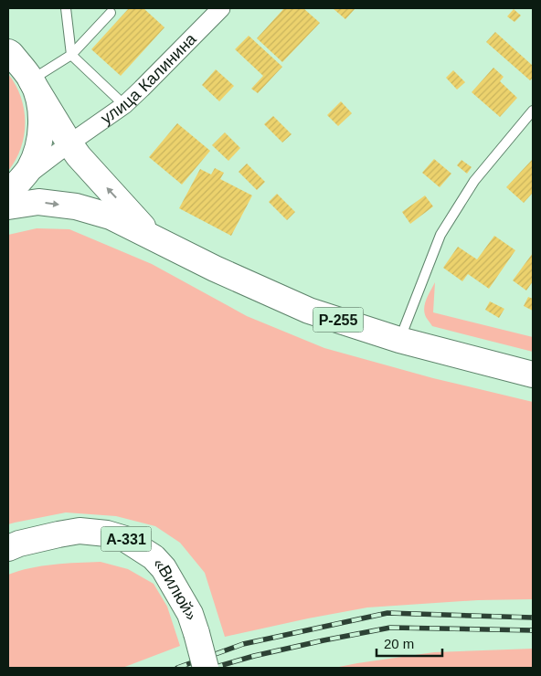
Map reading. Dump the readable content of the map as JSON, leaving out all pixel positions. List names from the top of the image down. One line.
{"streets":{"highway":["Р-255","А-331","«Вилюй»"],"street":["улица Калинина"]},"crossings":[["улица Калинина","Р-255"]],"scale_bar":"20 m"}
